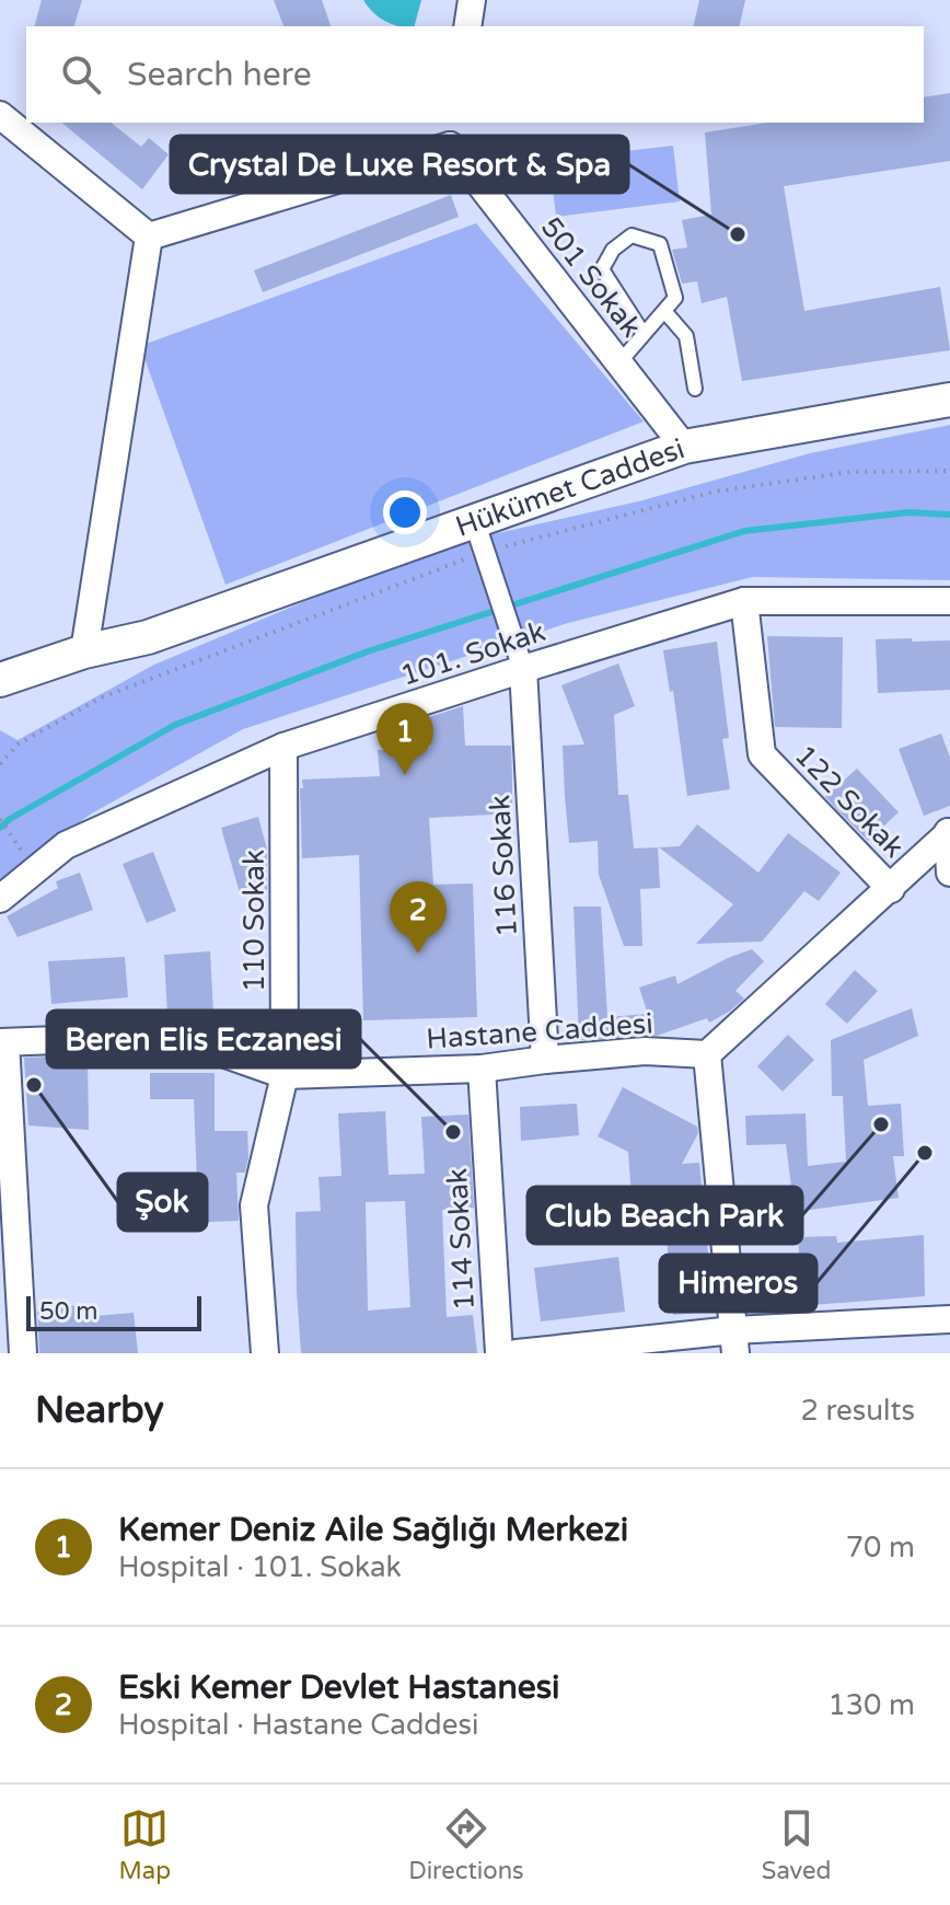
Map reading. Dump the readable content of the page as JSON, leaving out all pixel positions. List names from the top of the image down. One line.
{"streets":{"street":["501 Sokak","Hükümet Caddesi","101. Sokak","122 Sokak","116 Sokak","110 Sokak","Hastane Caddesi","114 Sokak"]},"crossings":[["501 Sokak","Hükümet Caddesi"],["101. Sokak","122 Sokak"],["101. Sokak","116 Sokak"],["101. Sokak","110 Sokak"],["116 Sokak","Hastane Caddesi"],["110 Sokak","Hastane Caddesi"],["Hastane Caddesi","114 Sokak"]],"places":["Crystal De Luxe Resort & Spa","Şok","Club Beach Park","Beren Elis Eczanesi","Himeros"],"scale_bar":"50 m","page":{"search":"Search here","pins":["1","2"],"scale":"50 m","heading":["Nearby","2 results"],"list":[{"mark":"1","name":"Kemer Deniz Aile Sağlığı Merkezi","note":"Hospital · 101. Sokak","value":"70 m"},{"mark":"2","name":"Eski Kemer Devlet Hastanesi","note":"Hospital · Hastane Caddesi","value":"130 m"}],"nav":["Map","Directions","Saved"]}}
